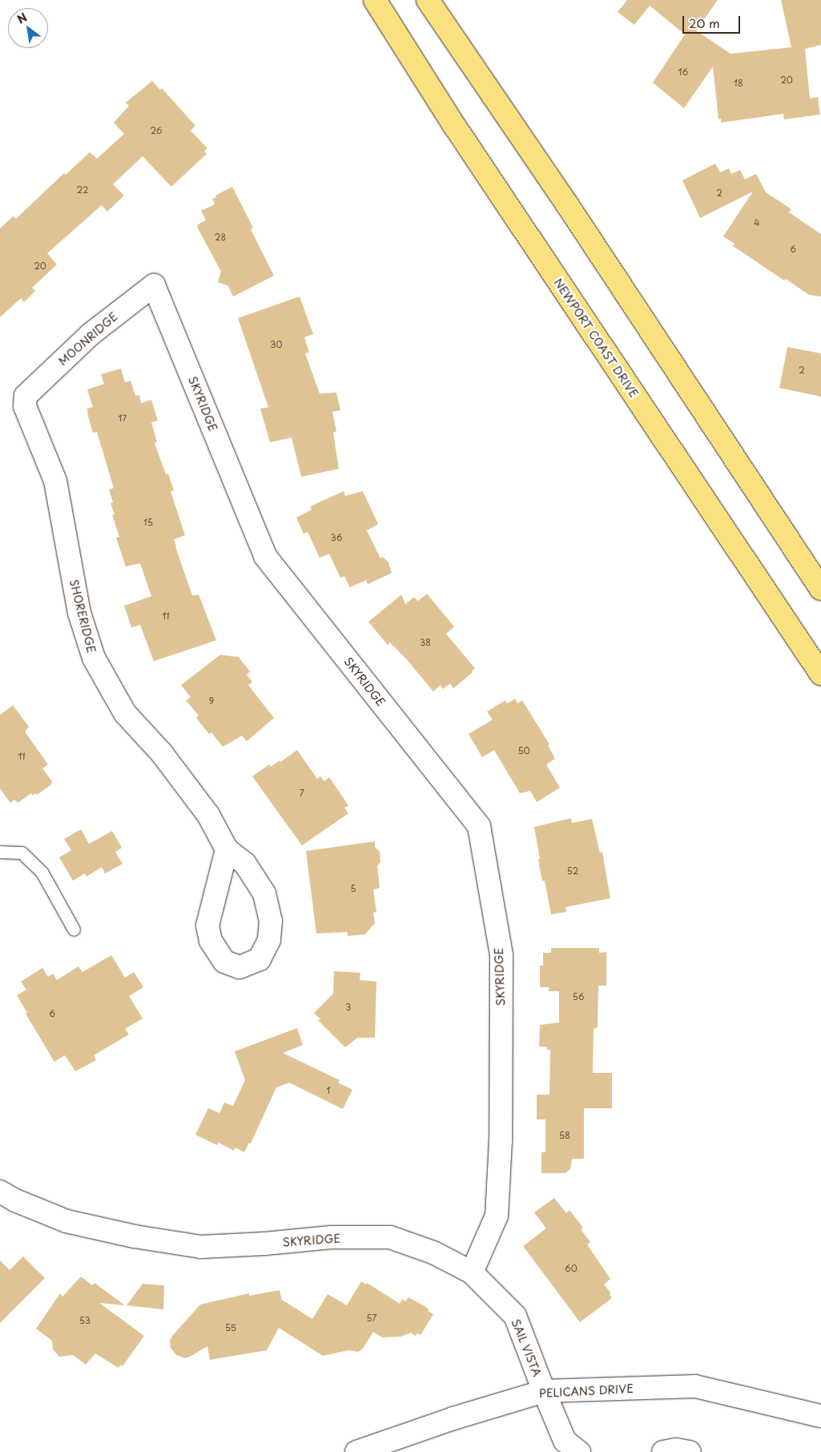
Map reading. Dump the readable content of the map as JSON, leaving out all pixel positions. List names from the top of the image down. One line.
{"streets":{"main road":["NEWPORT COAST DRIVE"],"street":["MOONRIDGE","SKYRIDGE","SHORERIDGE","SAIL VISTA","PELICANS DRIVE"]},"crossings":[["MOONRIDGE","SKYRIDGE"],["MOONRIDGE","SHORERIDGE"],["SKYRIDGE","SAIL VISTA"],["SAIL VISTA","PELICANS DRIVE"]],"house_numbers":["16","20","18","26","22","2","4","28","6","20","30","2","17","15","36","11","38","9","50","11","7","52","5","56","3","6","1","58","60","57","53","55"],"scale_bar":"20 m","north":"top left"}
